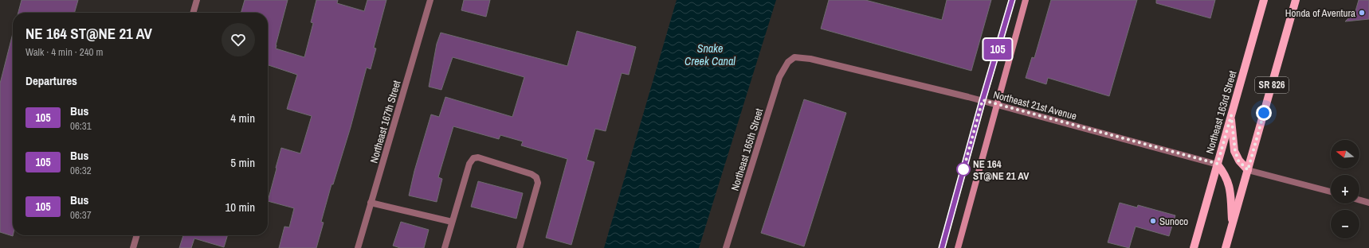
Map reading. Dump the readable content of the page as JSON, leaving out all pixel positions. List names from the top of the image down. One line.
{"streets":{"main road":["SR 826","Northeast 163rd Street"],"street":["Northeast 21st Avenue","Northeast 167th Street","Northeast 165th Street"]},"crossings":[["Northeast 21st Avenue","Northeast 163rd Street"],["Northeast 21st Avenue","Northeast 165th Street"]],"water":["Snake Creek Canal"],"places":["Honda of Aventura","NE 164 ST@NE 21 AV","Sunoco"],"lines":["bus line 105"],"north":"left","page":{"on_map":"105","heading":[["NE 164 ST@NE 21 AV","Walk · 4 min · 240 m"],"Departures"],"list":[{"mark":"105","name":"Bus","note":"06:31","value":"4 min"},{"mark":"105","name":"Bus","note":"06:32","value":"5 min"},{"mark":"105","name":"Bus","note":"06:37","value":"10 min"}],"map_buttons":["+","−"]}}
